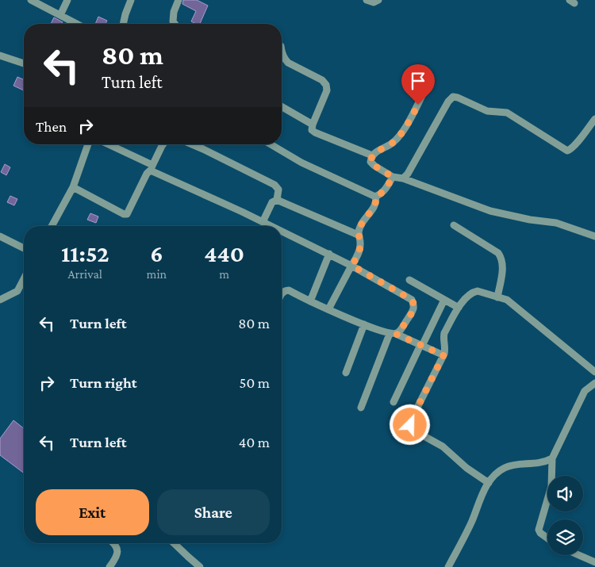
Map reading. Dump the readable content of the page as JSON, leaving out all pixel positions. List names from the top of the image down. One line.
{"page":{"turn":["80 m","Turn left"],"then":"Then","eta":["11:52","Arrival","6","min","440","m"],"list":[{"name":"Turn left","value":"80 m"},{"name":"Turn right","value":"50 m"},{"name":"Turn left","value":"40 m"}],"buttons":["Exit","Share"]}}
